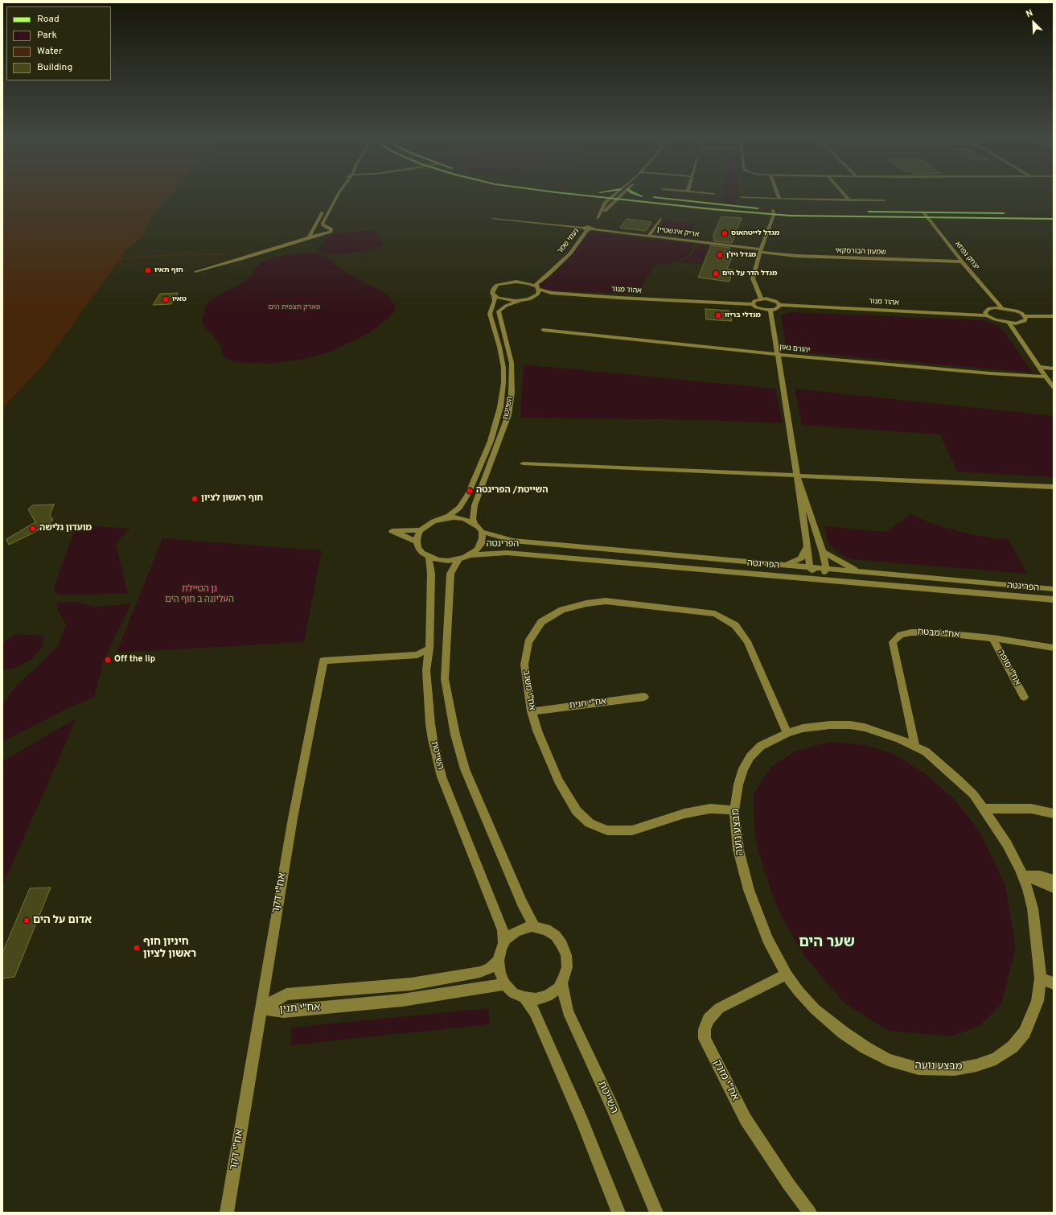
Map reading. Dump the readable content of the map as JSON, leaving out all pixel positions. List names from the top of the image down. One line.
{"streets":{"street":["אריק אינשטיין","נעמי שמר","שמעון הבורסקאי","יצחק נפחא","אהוד מנור","יהורם גאון","השייטת","הפריגטה","אח\"י מבטח","אח\"י סופה","אח\"י משגב","אח\"י חנית","מבצע נועה","אח\"י דקר","אח\"י תנין","אח\"י מזנק"]},"crossings":[["אריק אינשטיין","נעמי שמר"],["אריק אינשטיין","שמעון הבורסקאי"],["נעמי שמר","אהוד מנור"],["נעמי שמר","השייטת"],["שמעון הבורסקאי","יצחק נפחא"],["אהוד מנור","השייטת"],["השייטת","הפריגטה"],["השייטת","אח\"י תנין"],["אח\"י מבטח","אח\"י סופה"],["אח\"י מבטח","מבצע נועה"],["אח\"י משגב","אח\"י חנית"],["אח\"י משגב","מבצע נועה"],["מבצע נועה","אח\"י מזנק"],["אח\"י דקר","אח\"י תנין"]],"districts":["שער הים"],"parks":["פארק תצפית הים","גן הטיילת העליונה ב חוף הים"],"places":["מגדל לייטהאוס","מגדל ויז'ן","חוף תאיו","מגדל הדר על הים","טאיו","מגדלי בריזו","השייטת/ הפריגטה","חוף ראשון לציון","מועדון גלישה","Off the lip","אדום על הים","חיניון חוף ראשון לציון"],"legend":["Road","Park","Water","Building"],"north":"top left"}
